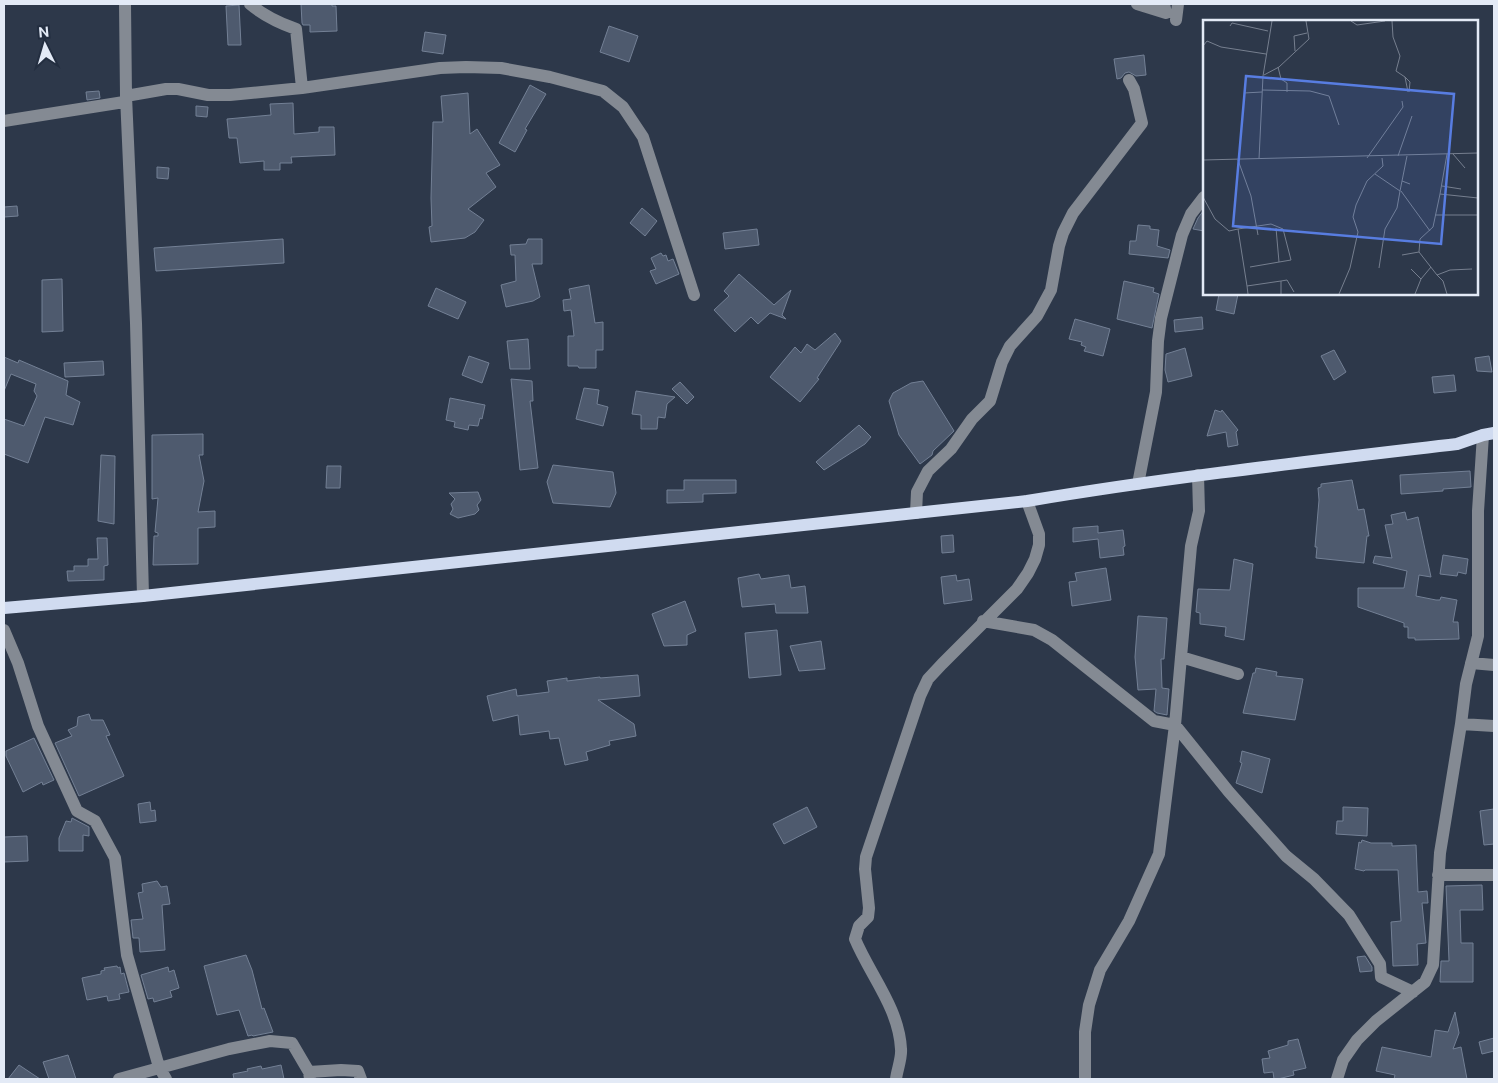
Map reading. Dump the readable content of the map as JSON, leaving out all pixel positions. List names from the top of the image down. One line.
{"north":"top"}
